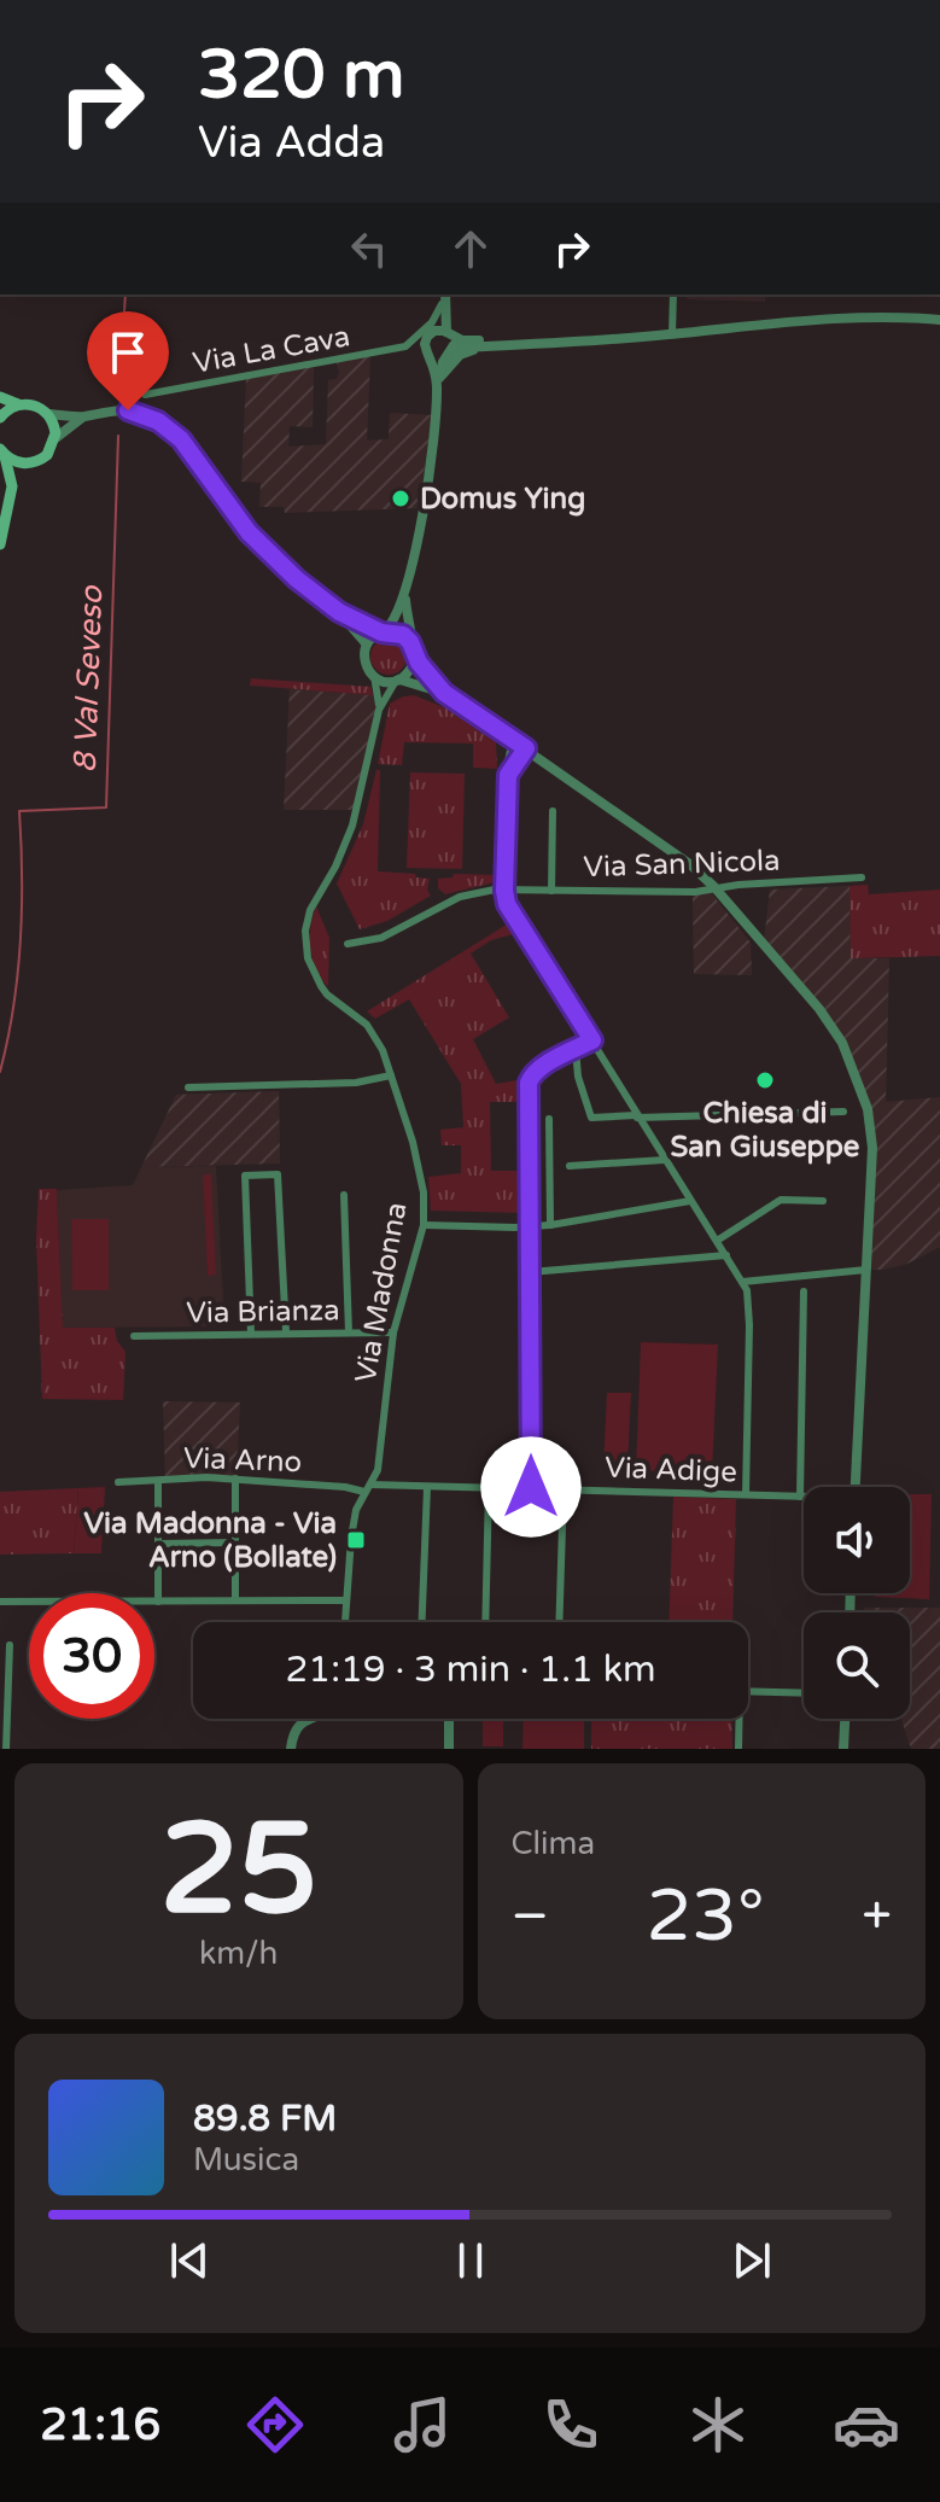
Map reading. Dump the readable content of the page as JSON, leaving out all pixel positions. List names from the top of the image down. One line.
{"streets":{"street":["Via La Cava","Via San Nicola","Via Madonna","Via Brianza","Via Arno","Via Adige"]},"crossings":[["Via Madonna","Via Brianza"],["Via Madonna","Via Arno"],["Via Madonna","Via Adige"],["Via Arno","Via Adige"]],"water":["8 Val Seveso"],"places":{"other":["Domus Ying","Chiesa di San Giuseppe"],"transit":["Via Madonna - Via Arno (Bollate)"]},"page":{"turn":["320 m","Via Adda"],"limit":"30","trip":"21:19 · 3 min · 1.1 km","tile":[["25","km/h"],"Clima"],"heat":["−","23°","+"],"song":["89.8 FM","Musica"],"tabs":"21:16"}}
